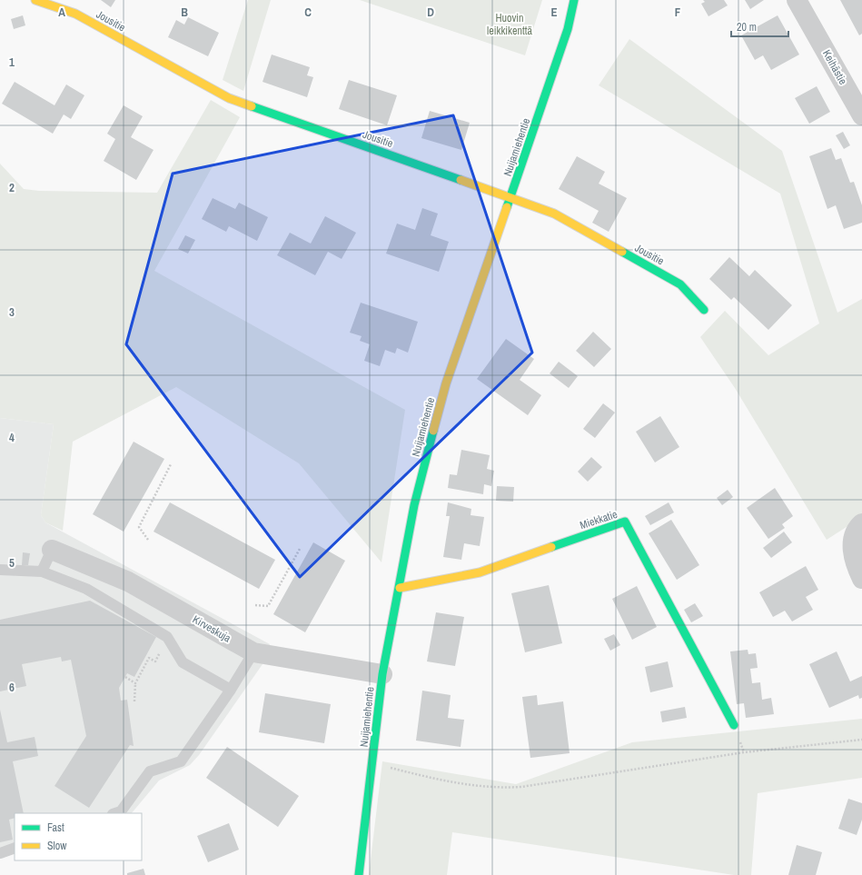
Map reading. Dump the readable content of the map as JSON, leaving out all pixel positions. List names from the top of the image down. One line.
{"streets":{"street":["Jousitie","Keihästie","Nuijamiehentie","Miekkatie","Kirveskuja"]},"crossings":[["Jousitie","Nuijamiehentie"],["Nuijamiehentie","Miekkatie"],["Nuijamiehentie","Kirveskuja"]],"parks":["Huovin leikkikenttä"],"legend":["Fast","Slow"],"scale_bar":"20 m","grid":{"columns":["A","B","C","D","E","F"],"rows":["1","2","3","4","5","6"]}}
